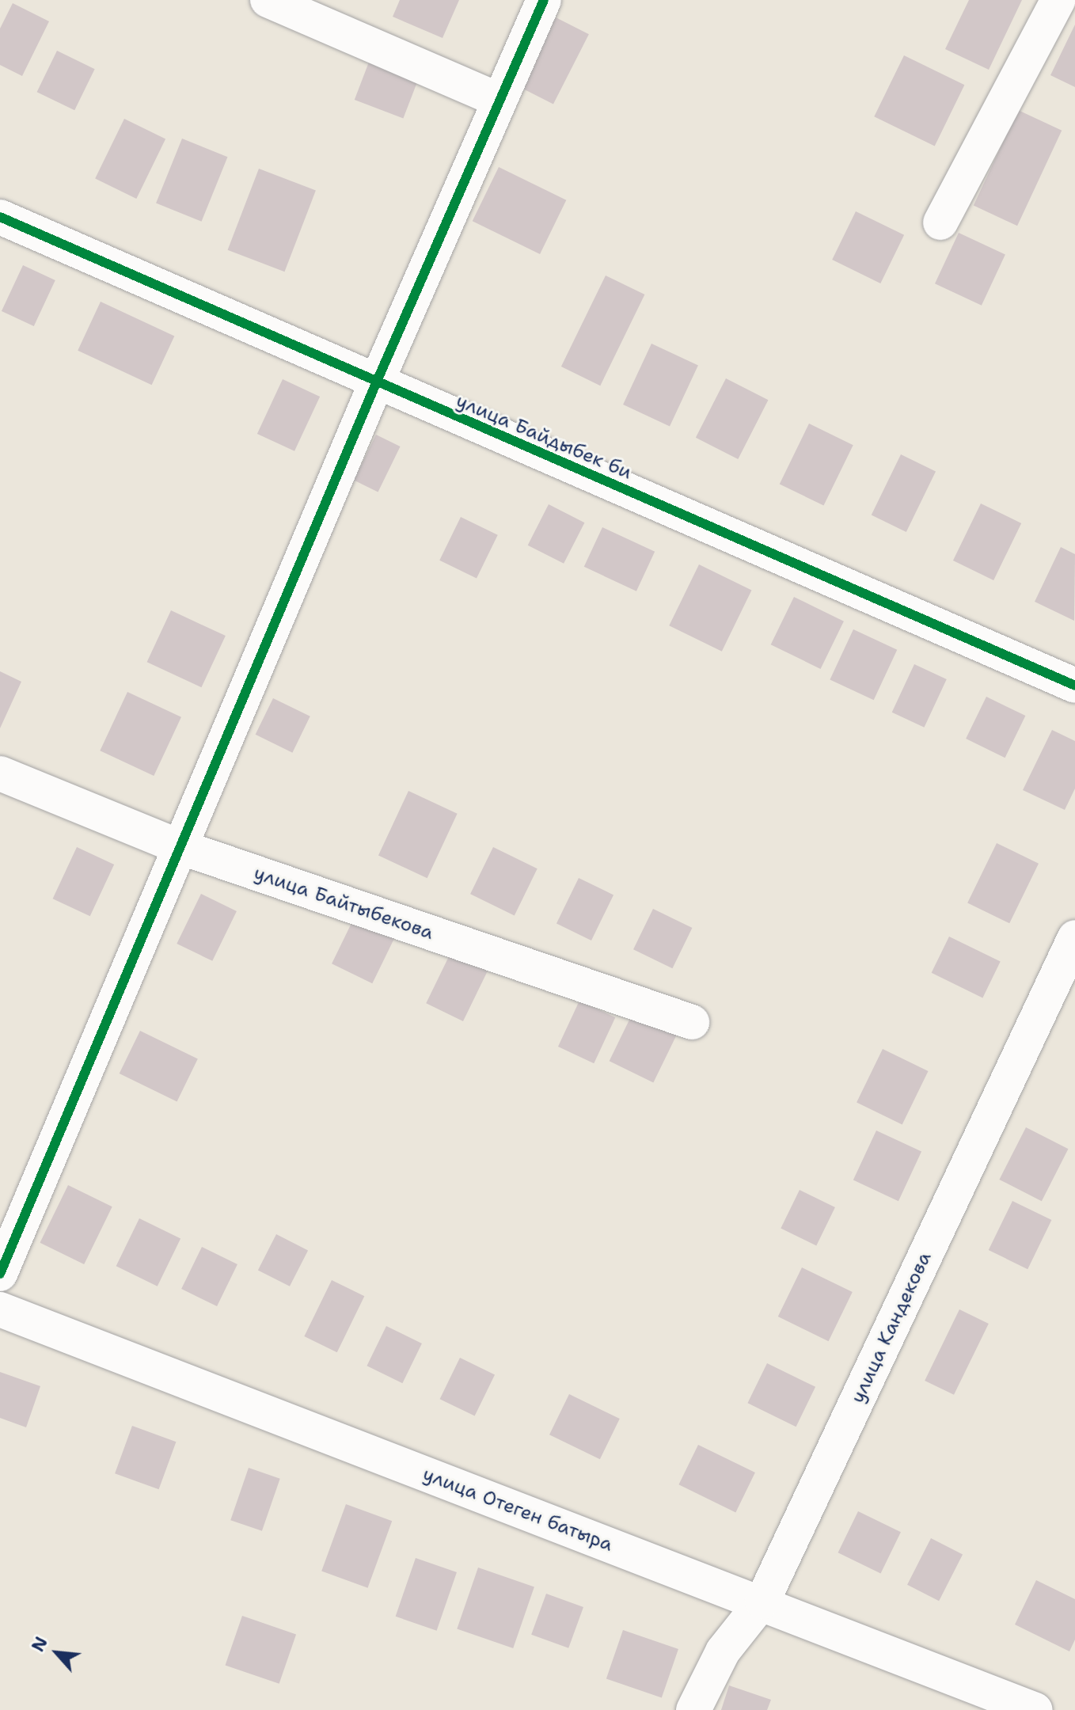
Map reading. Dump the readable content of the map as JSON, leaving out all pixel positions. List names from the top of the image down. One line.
{"streets":{"street":["улица Байдыбек би","улица Байтыбекова","улица Кандекова","улица Отеген батыра"]},"crossings":[["улица Кандекова","улица Отеген батыра"]],"north":"top left"}
